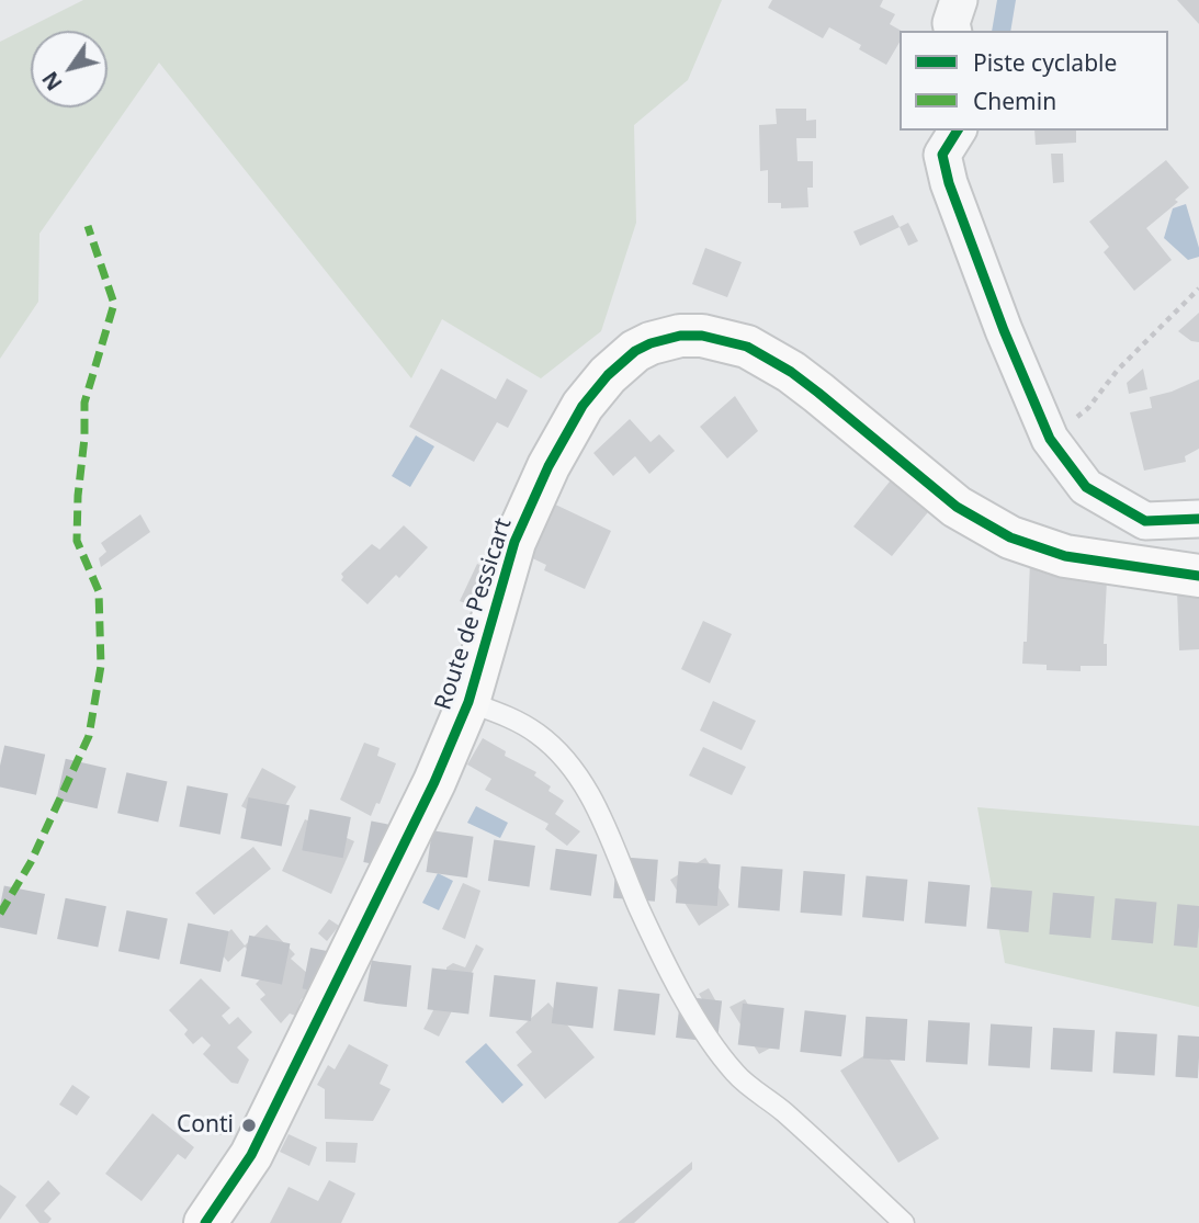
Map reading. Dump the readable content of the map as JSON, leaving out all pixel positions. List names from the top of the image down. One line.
{"streets":{"street":["Route de Pessicart"]},"places":["Conti"],"legend":["Piste cyclable","Chemin"],"north":"bottom left"}
